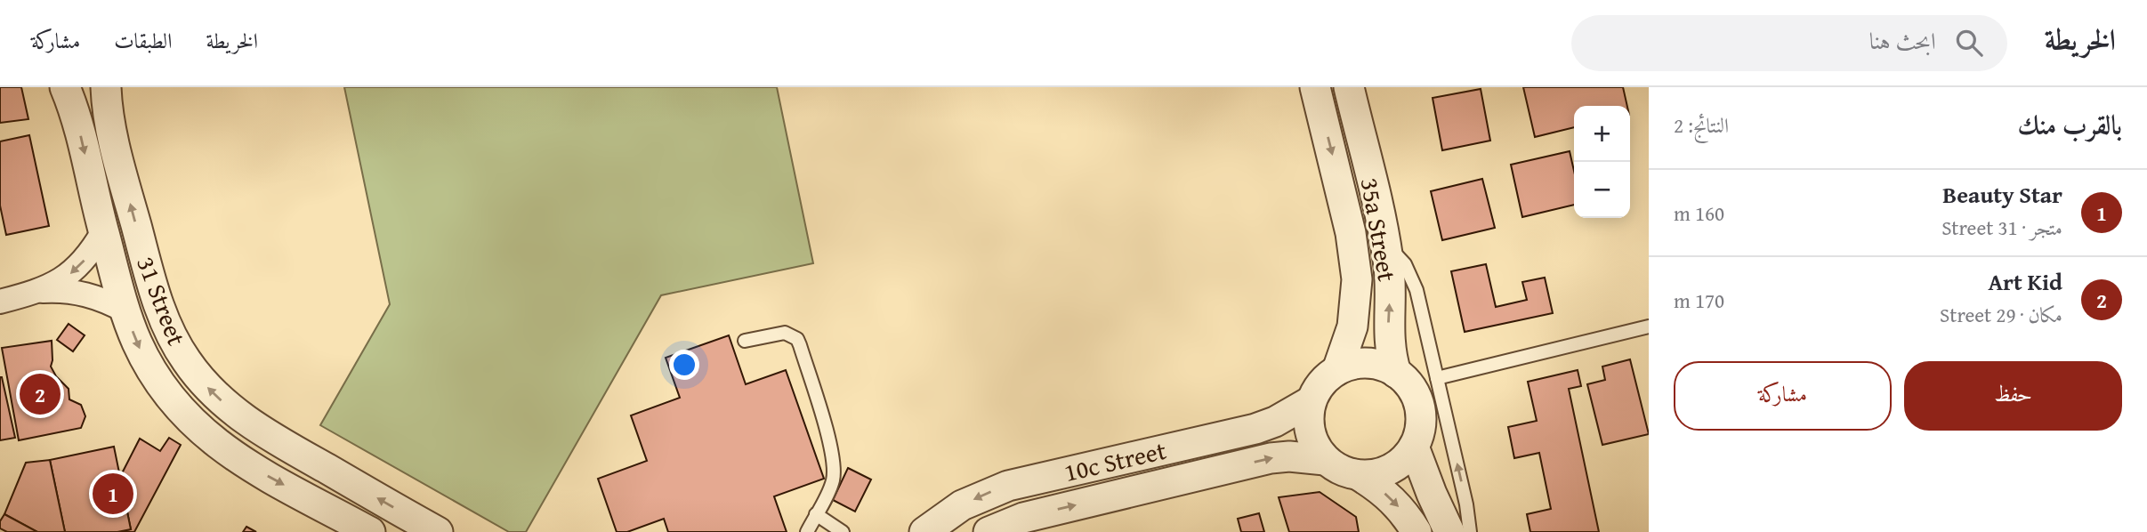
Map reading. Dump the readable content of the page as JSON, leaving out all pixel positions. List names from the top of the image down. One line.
{"streets":{"street":["35a Street","31 Street","10c Street"]},"crossings":[["35a Street","10c Street"]],"page":{"header":"الخريطة","search":"ابحث هنا","nav":["الخريطة","الطبقات","مشاركة"],"heading":["بالقرب منك","النتائج: 2"],"map_buttons":["+","−"],"list":[{"mark":"1","name":"Beauty Star","note":"متجر · 31 Street","value":"160 m"},{"mark":"2","name":"Art Kid","note":"مكان · 29 Street","value":"170 m"}],"buttons":["حفظ","مشاركة"],"pins":["2","1"]}}
